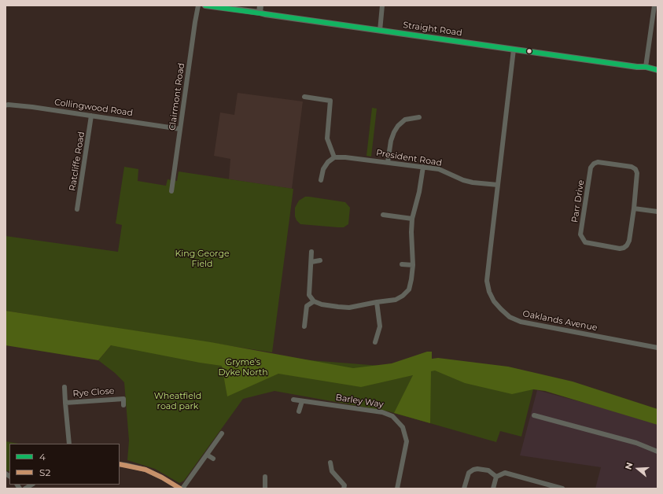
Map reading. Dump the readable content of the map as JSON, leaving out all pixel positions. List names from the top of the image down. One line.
{"streets":{"street":["Straight Road","Clairmont Road","Collingwood Road","President Road","Ratcliffe Road","Parr Drive","Oaklands Avenue","Rye Close","Barley Way"]},"crossings":[["Straight Road","Oaklands Avenue"],["Clairmont Road","Collingwood Road"],["Collingwood Road","Ratcliffe Road"],["President Road","Oaklands Avenue"]],"parks":["King George Field","Gryme's Dyke North","Wheatfield road park"],"lines":["transit line 4","transit line S2"],"legend":["4","S2"],"north":"left"}
